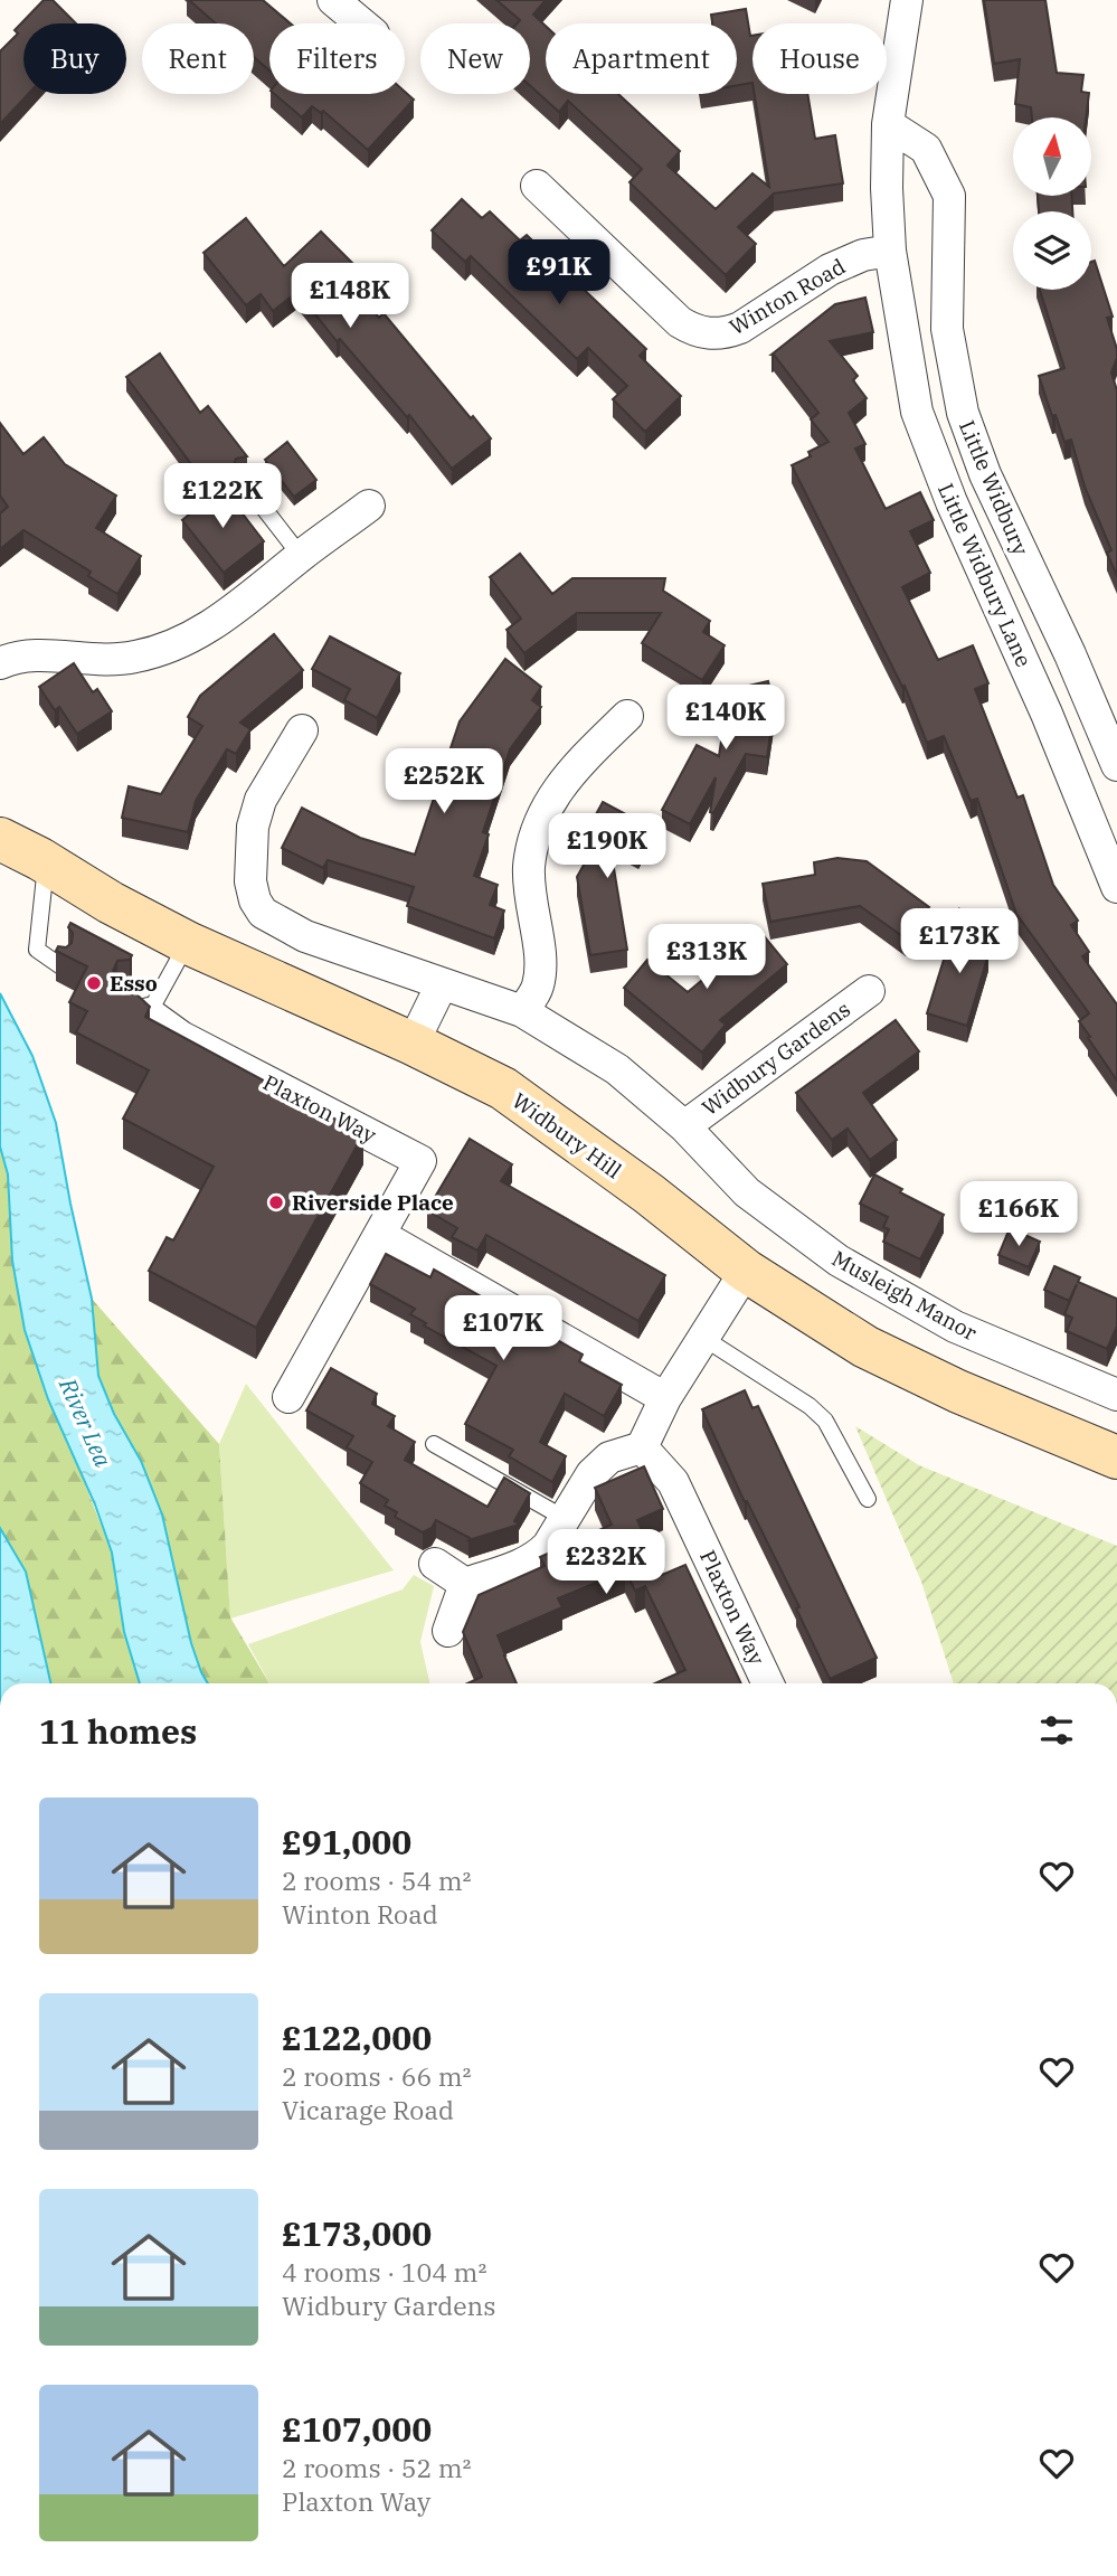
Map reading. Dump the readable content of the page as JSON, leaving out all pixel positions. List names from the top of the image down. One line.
{"streets":{"main road":["Widbury Hill"],"street":["Winton Road","Little Widbury","Little Widbury Lane","Widbury Gardens","Plaxton Way","Musleigh Manor"]},"crossings":[["Winton Road","Little Widbury Lane"],["Widbury Gardens","Musleigh Manor"]],"water":["River Lea"],"places":["Esso","Riverside Place"],"north":"top","page":{"chip":["Buy","Rent","Filters","New","Apartment","House"],"price":["£91K","£148K","£122K","£140K","£252K","£190K","£173K","£313K","£166K","£107K","£232K"],"heading":"11 homes","list":[{"name":"£91,000","note":"2 rooms · 54 m² · Winton Road"},{"name":"£122,000","note":"2 rooms · 66 m² · Vicarage Road"},{"name":"£173,000","note":"4 rooms · 104 m² · Widbury Gardens"},{"name":"£107,000","note":"2 rooms · 52 m² · Plaxton Way"}]}}
